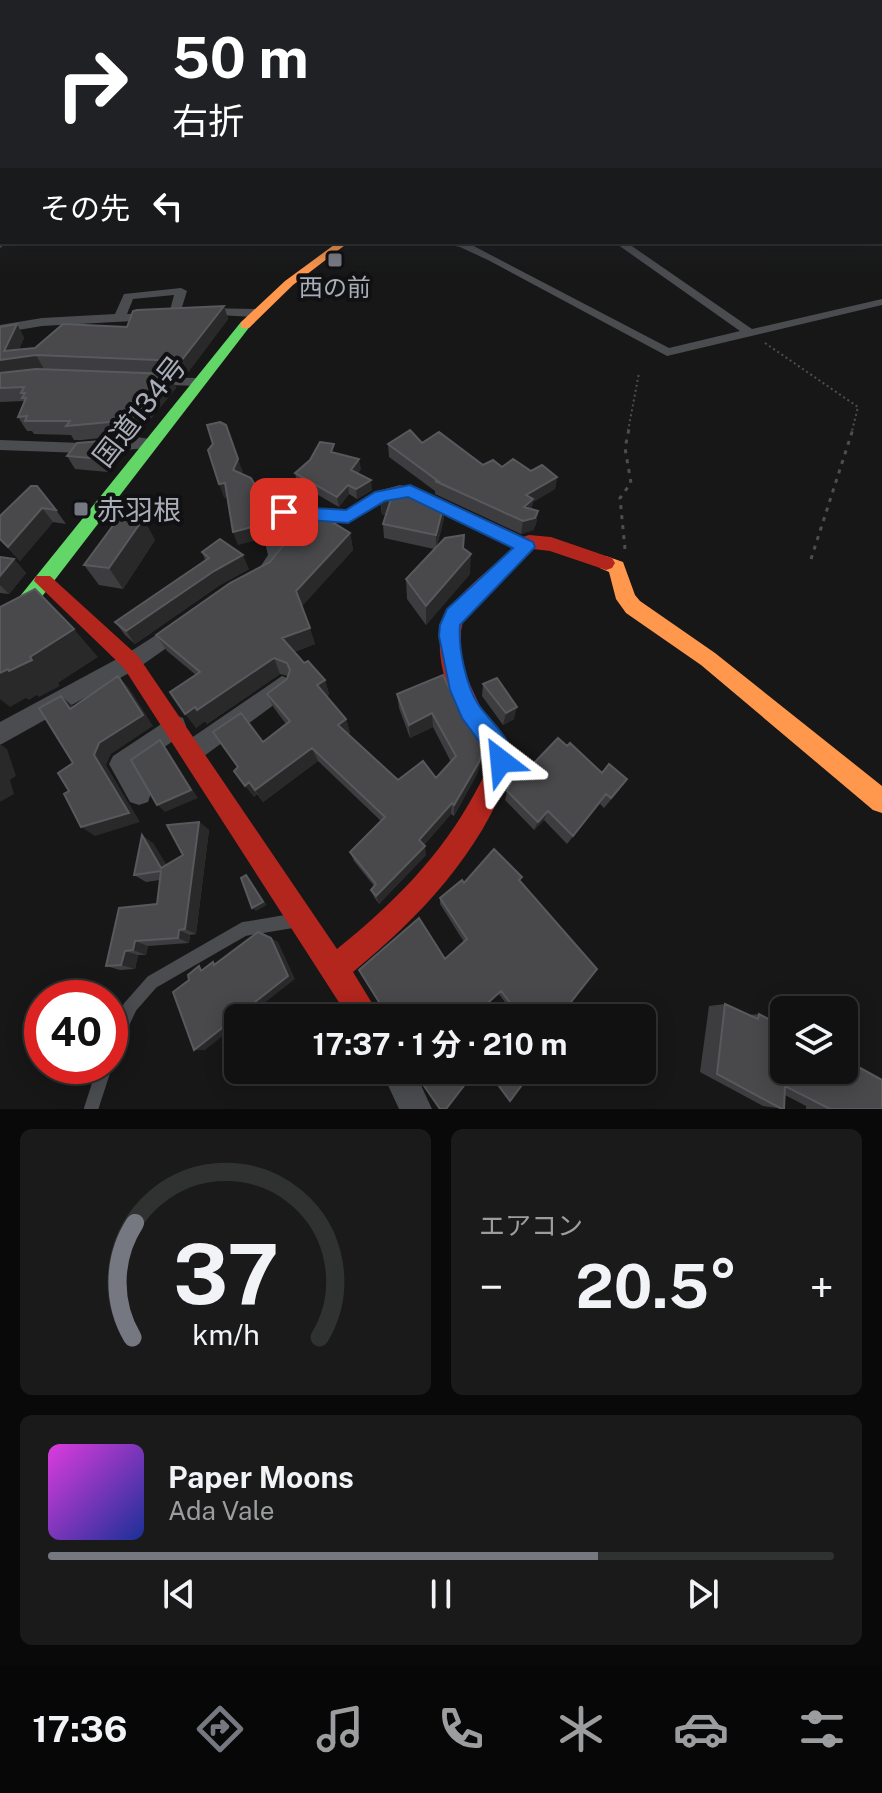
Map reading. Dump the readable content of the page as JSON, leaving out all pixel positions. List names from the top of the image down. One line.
{"streets":{"main road":["国道134号"]},"places":{"transit":["西の前","赤羽根"]},"page":{"turn":["50 m","右折"],"then":"その先","limit":"40","trip":"17:37 · 1 分 · 210 m","tile":"エアコン","heat":["−","20.5°","+"],"song":["Paper Moons","Ada Vale"],"tabs":"17:36","gauge":["37","km/h"]}}
